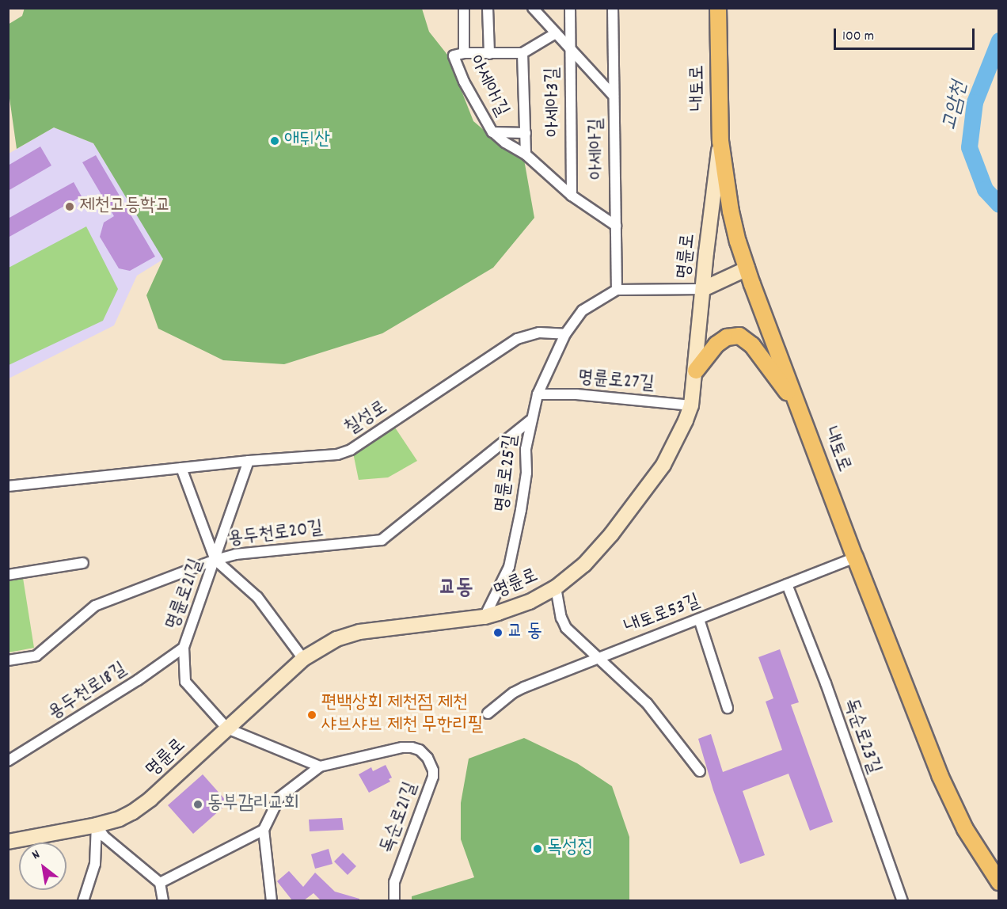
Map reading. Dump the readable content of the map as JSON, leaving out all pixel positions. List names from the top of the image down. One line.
{"streets":{"main road":["내토로"],"street":["아세아1길","아세아3길","아세아길","명륜로","명륜로27길","칠성로","명륜로25길","용두천로20길","명륜로21길","내토로53길","용두천로18길","독순로23길","독순로21길"]},"crossings":[["내토로","명륜로"],["내토로","내토로53길"],["명륜로","명륜로27길"],["명륜로","명륜로25길"],["명륜로","명륜로21길"],["명륜로27길","명륜로25길"],["칠성로","명륜로25길"],["칠성로","명륜로21길"],["명륜로25길","용두천로20길"],["용두천로20길","명륜로21길"],["명륜로21길","용두천로18길"],["내토로53길","독순로23길"]],"districts":["교동"],"water":["고암천"],"places":["애뒤산","제천고등학교","교 동","편백상회 제천점 제천 샤브샤브 제천 무한리필","동부감리교회","독성정"],"scale_bar":"100 m","north":"top left"}
